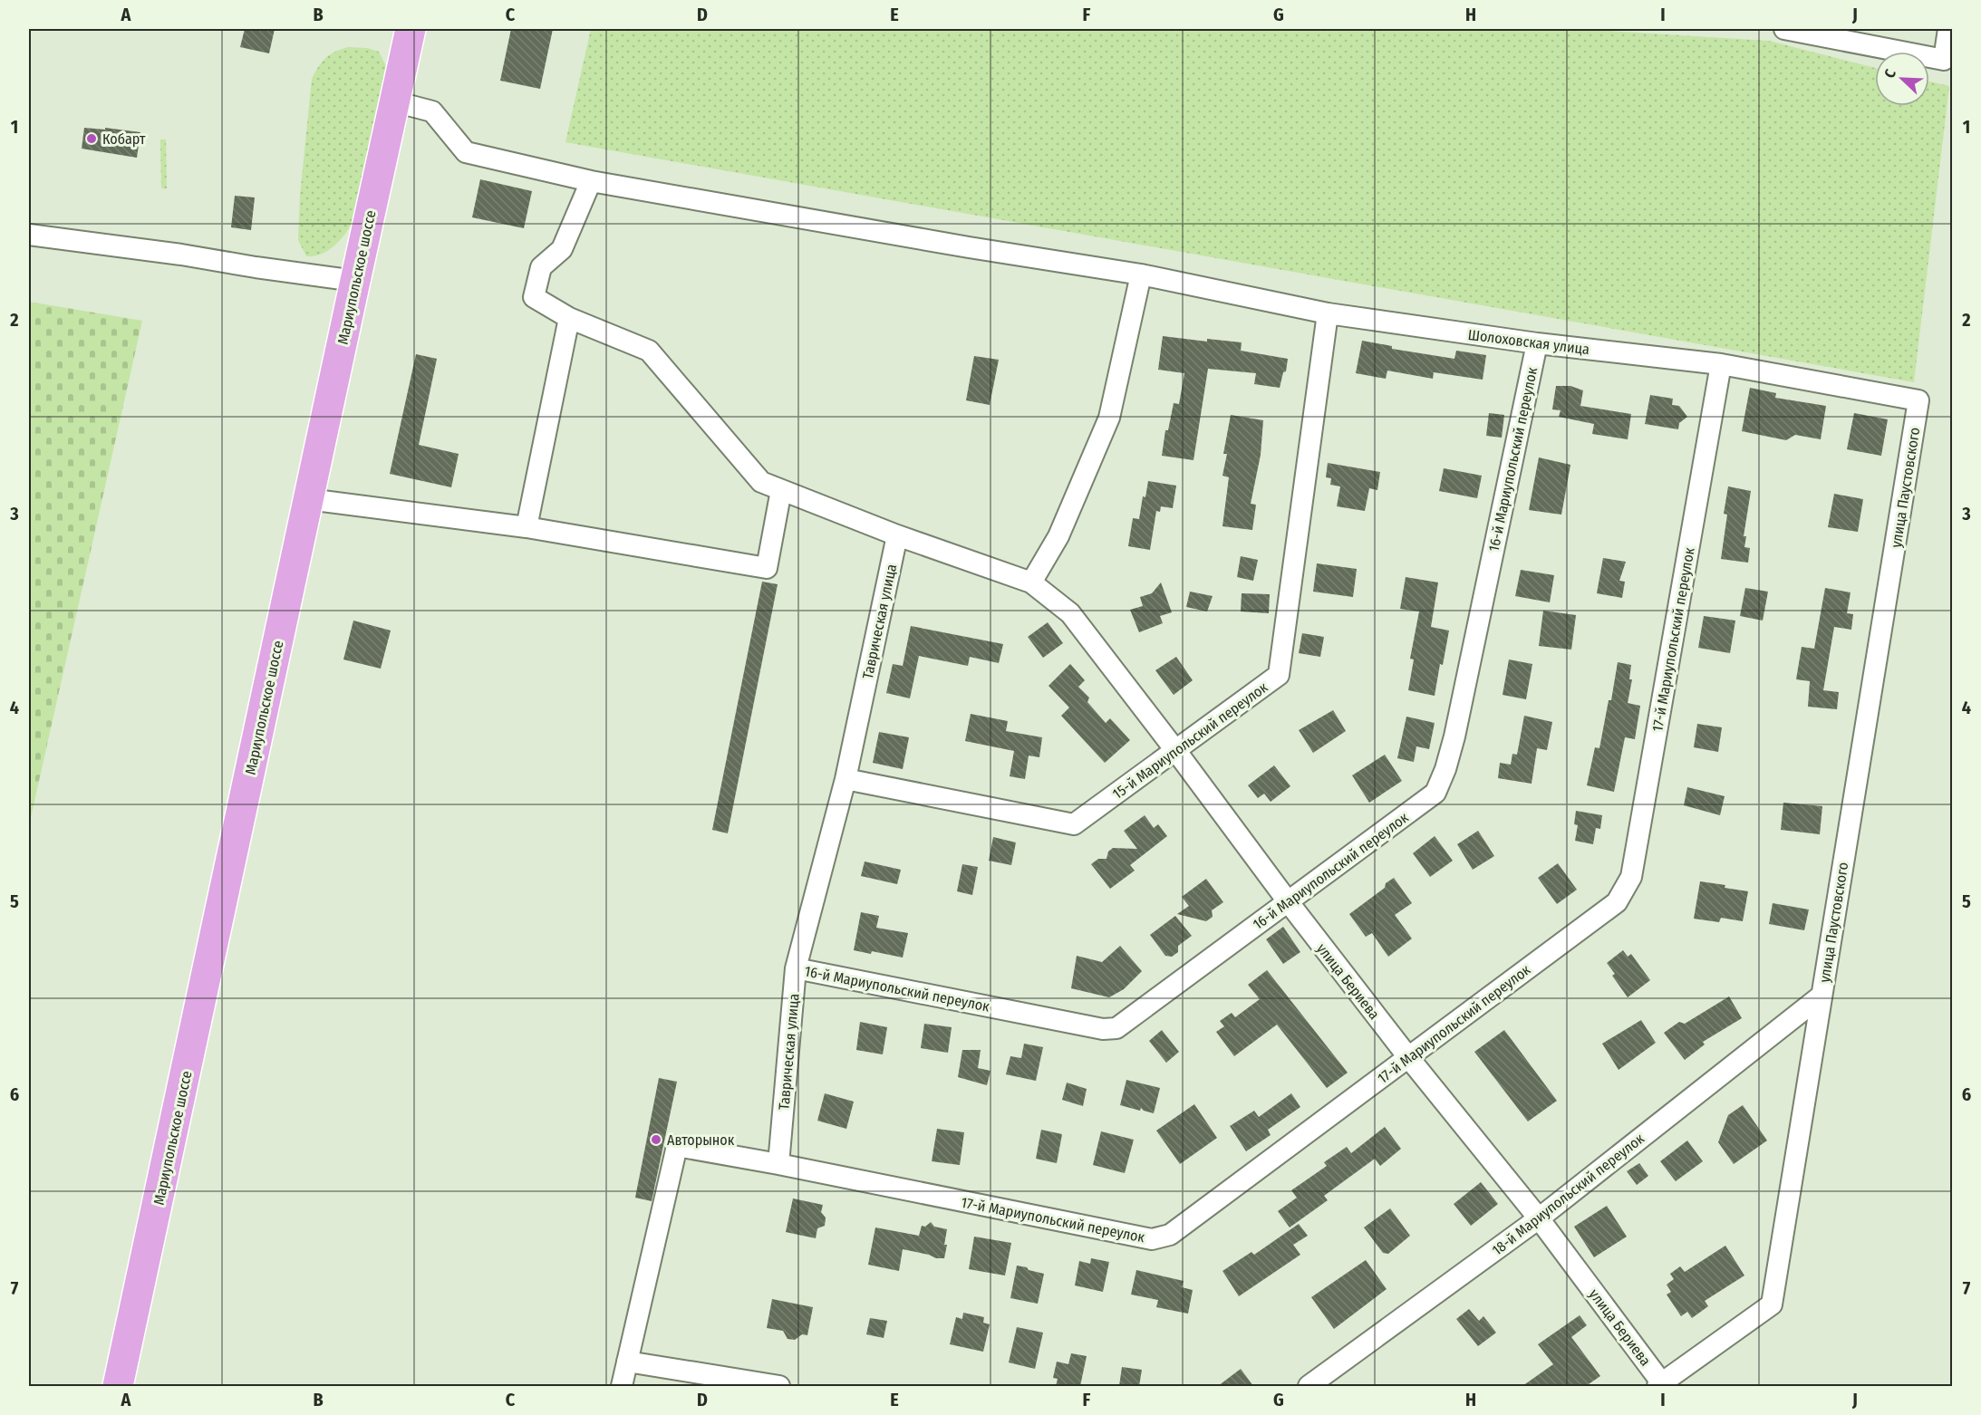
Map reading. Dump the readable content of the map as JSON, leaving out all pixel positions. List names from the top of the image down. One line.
{"streets":{"main road":["Мариупольское шоссе"],"street":["Шолоховская улица","16-й Мариупольский переулок","улица Паустовского","Таврическая улица","17-й Мариупольский переулок","15-й Мариупольский переулок","улица Бериева","18-й Мариупольский переулок"]},"crossings":[["Мариупольское шоссе","Шолоховская улица"],["Шолоховская улица","16-й Мариупольский переулок"],["Шолоховская улица","улица Паустовского"],["Шолоховская улица","17-й Мариупольский переулок"],["Шолоховская улица","15-й Мариупольский переулок"],["Шолоховская улица","улица Бериева"],["16-й Мариупольский переулок","Таврическая улица"],["16-й Мариупольский переулок","улица Бериева"],["улица Паустовского","улица Бериева"],["улица Паустовского","18-й Мариупольский переулок"],["Таврическая улица","17-й Мариупольский переулок"],["Таврическая улица","15-й Мариупольский переулок"],["Таврическая улица","улица Бериева"],["17-й Мариупольский переулок","улица Бериева"],["15-й Мариупольский переулок","улица Бериева"],["улица Бериева","18-й Мариупольский переулок"]],"places":["Кобарт","Авторынок"],"north":"top left","grid":{"columns":["A","B","C","D","E","F","G","H","I","J"],"rows":["1","2","3","4","5","6","7"]}}
